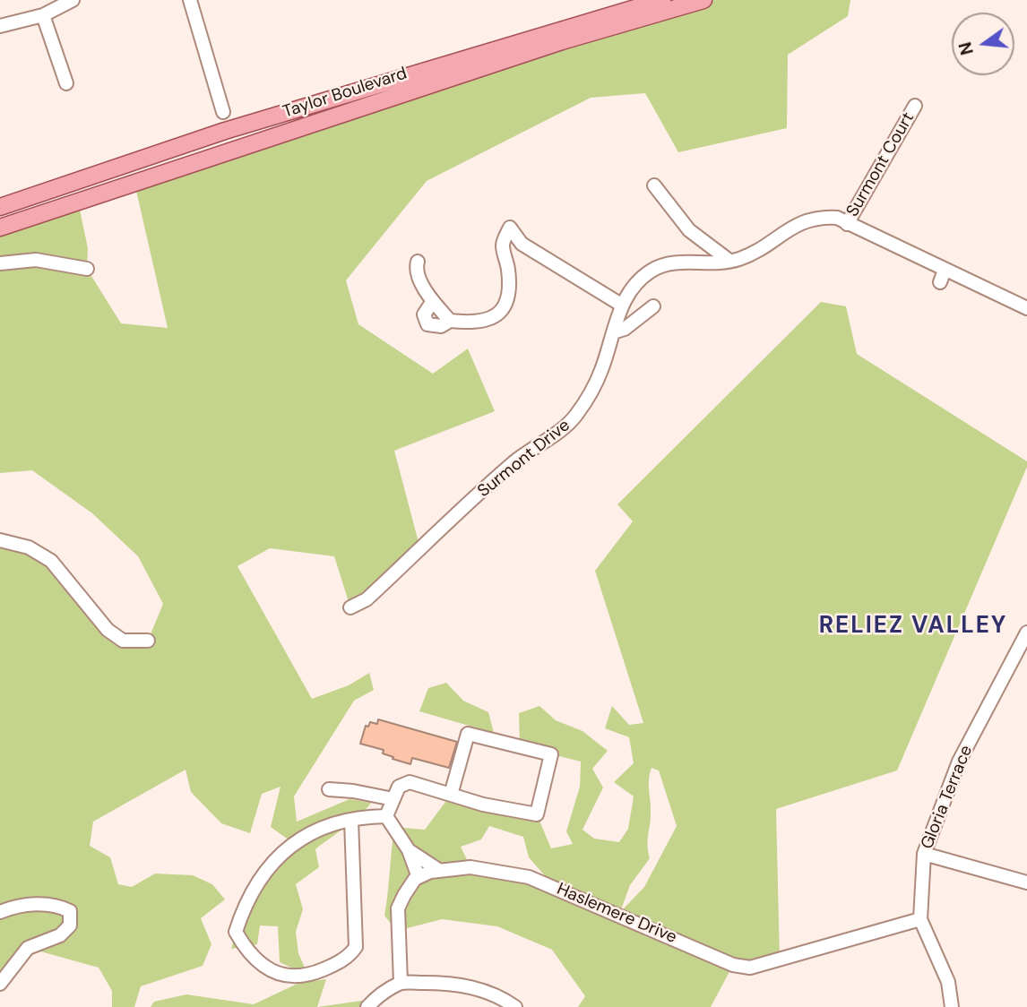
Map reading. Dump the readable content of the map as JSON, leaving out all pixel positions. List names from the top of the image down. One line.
{"streets":{"main road":["Taylor Boulevard"],"street":["Surmont Court","Surmont Drive","Gloria Terrace","Haslemere Drive"]},"crossings":[["Surmont Court","Surmont Drive"],["Gloria Terrace","Haslemere Drive"]],"districts":["RELIEZ VALLEY"],"north":"left"}
